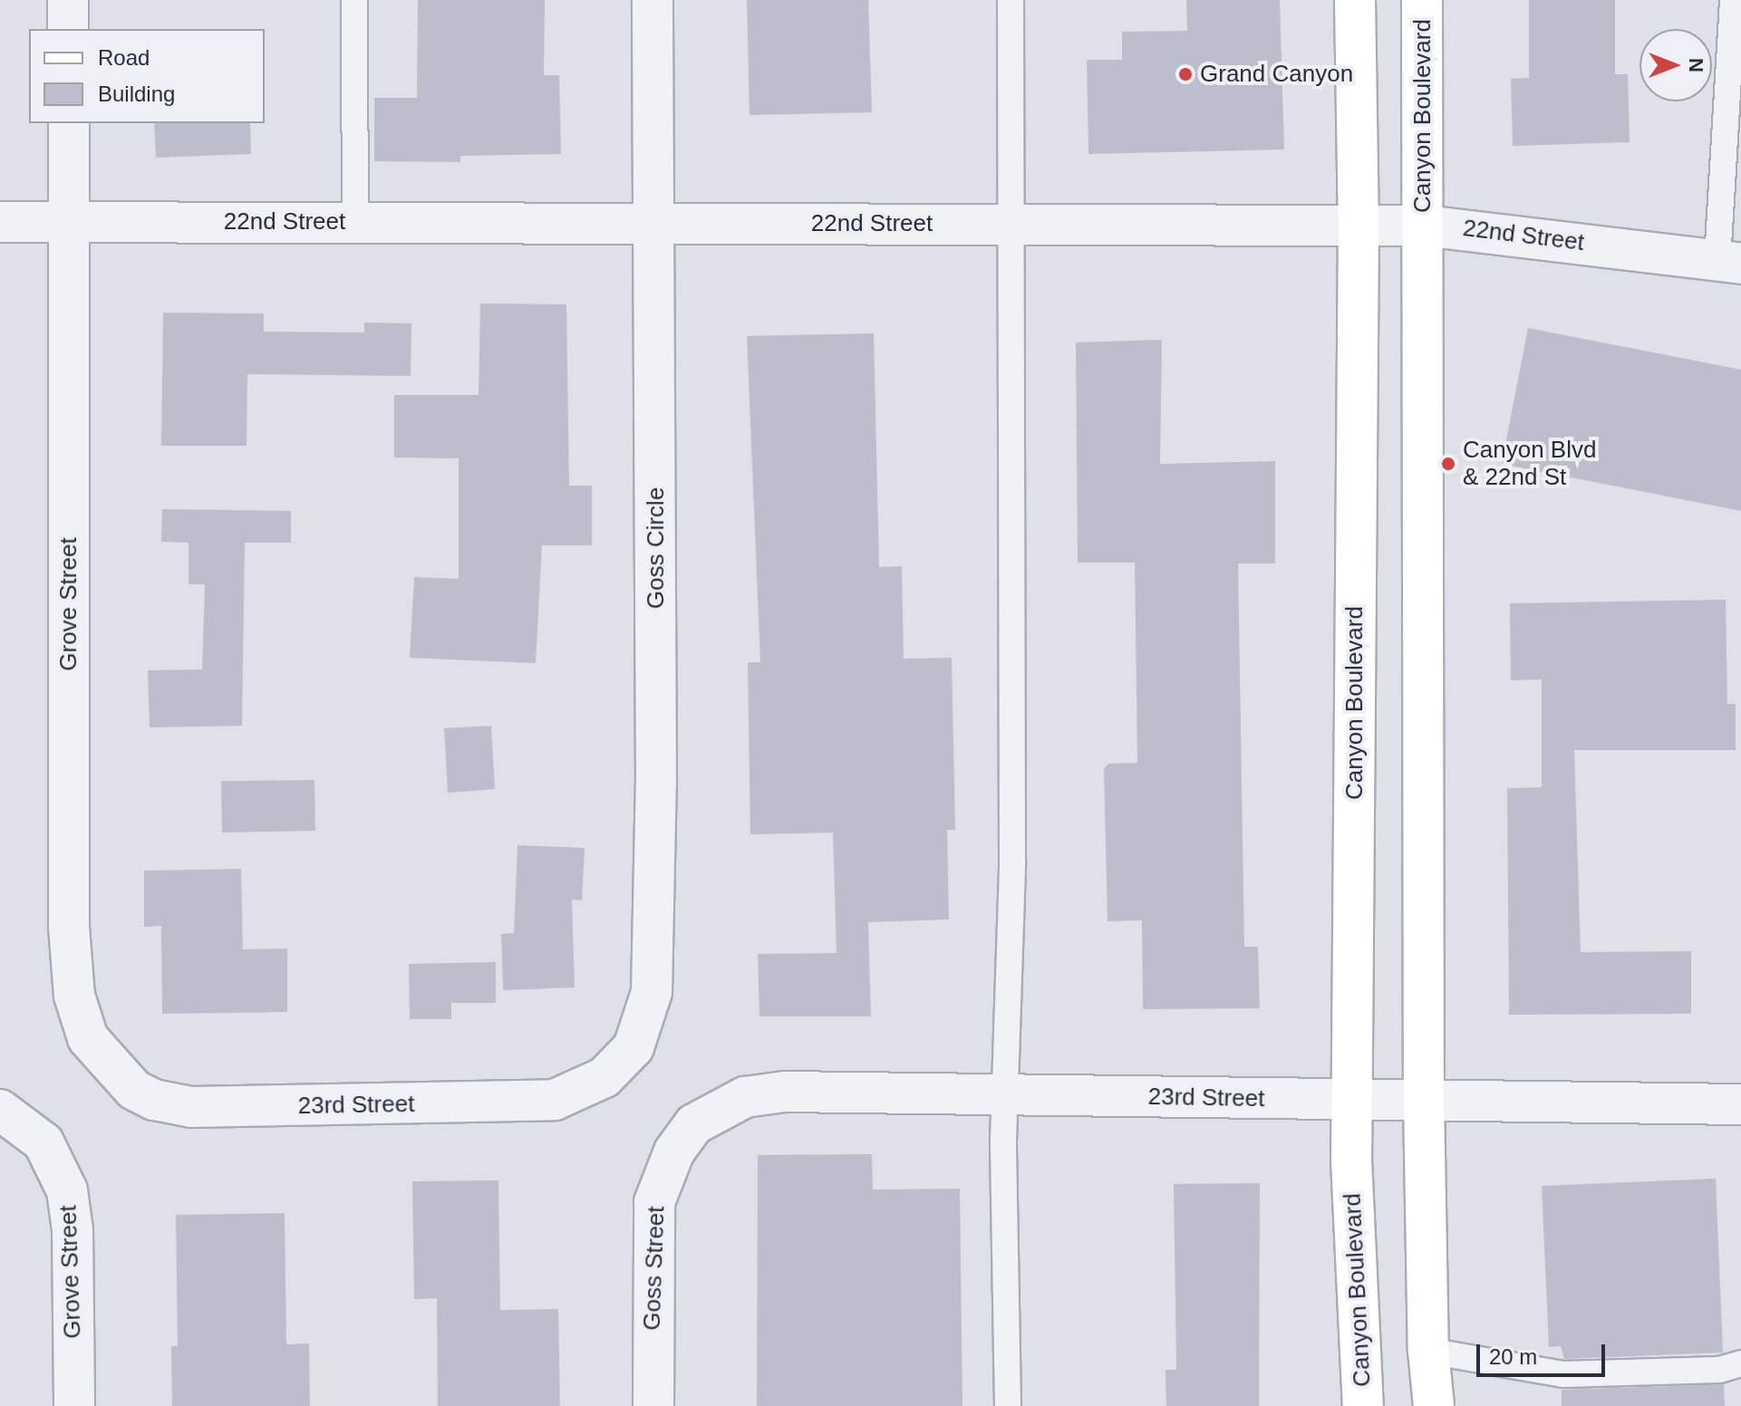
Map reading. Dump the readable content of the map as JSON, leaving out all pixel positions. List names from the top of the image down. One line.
{"streets":{"main road":["Canyon Boulevard"],"street":["22nd Street","Goss Circle","Grove Street","23rd Street","Goss Street"]},"crossings":[["Canyon Boulevard","22nd Street"],["Canyon Boulevard","23rd Street"],["22nd Street","Goss Circle"],["22nd Street","Grove Street"],["Goss Circle","23rd Street"],["Grove Street","23rd Street"],["23rd Street","Goss Street"]],"places":["Grand Canyon","Canyon Blvd & 22nd St"],"legend":["Road","Building"],"scale_bar":"20 m","north":"right"}
